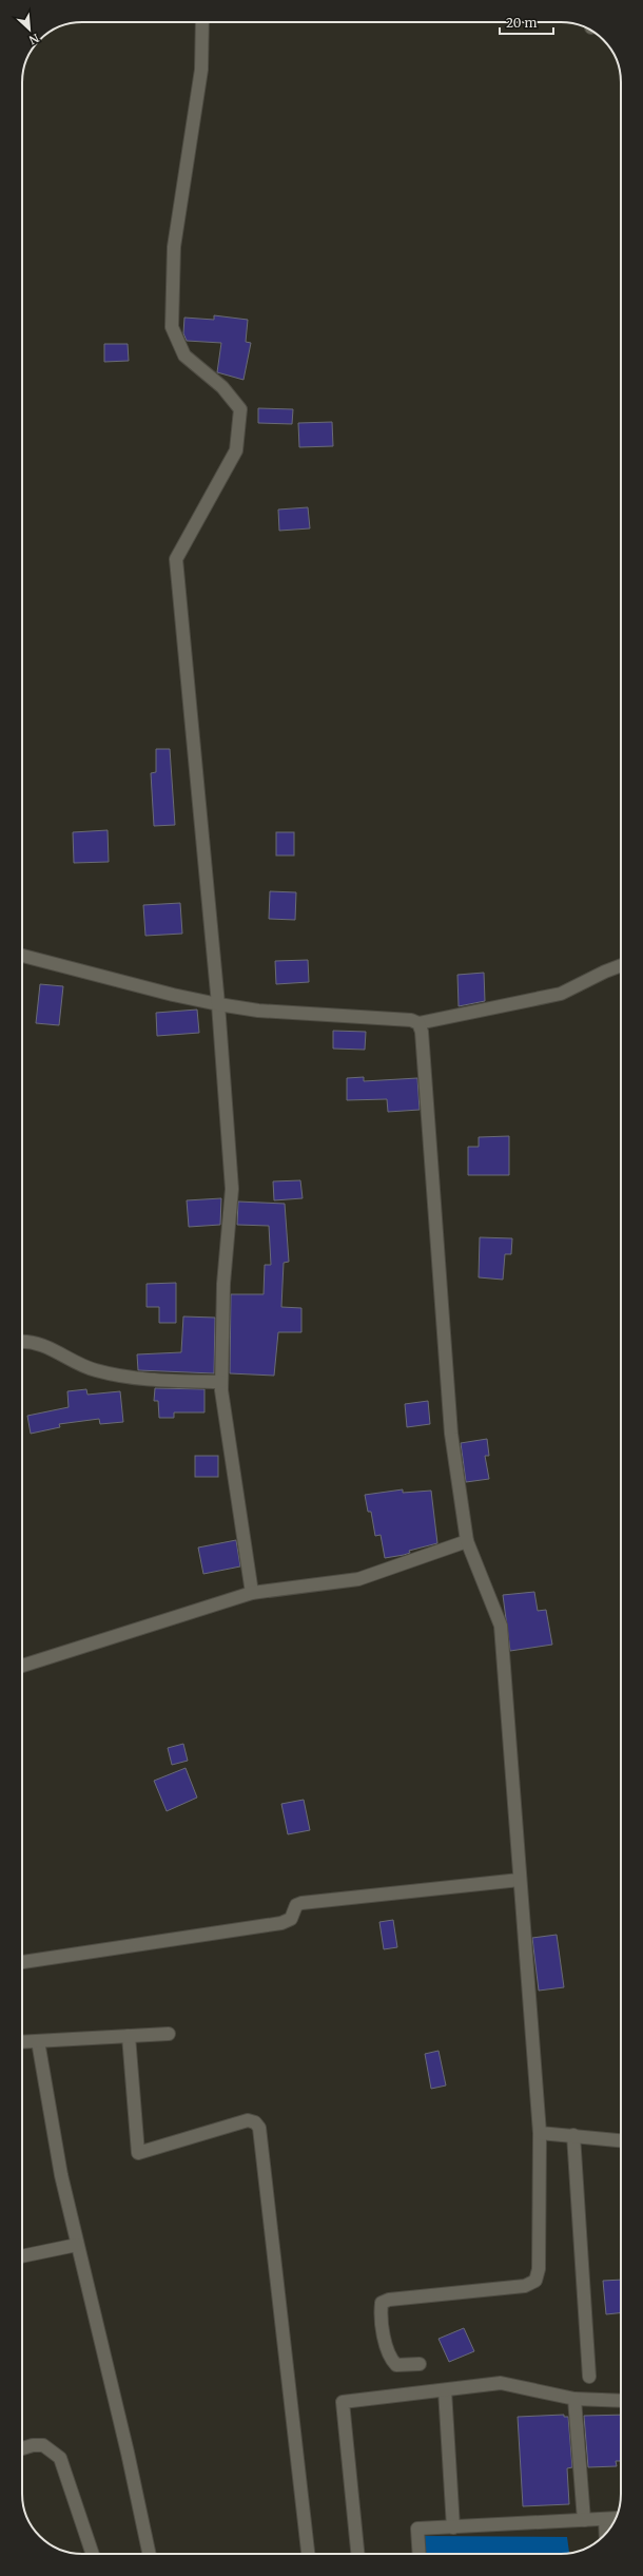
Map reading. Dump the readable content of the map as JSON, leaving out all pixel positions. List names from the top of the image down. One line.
{"scale_bar":"20 m","north":"bottom right"}
